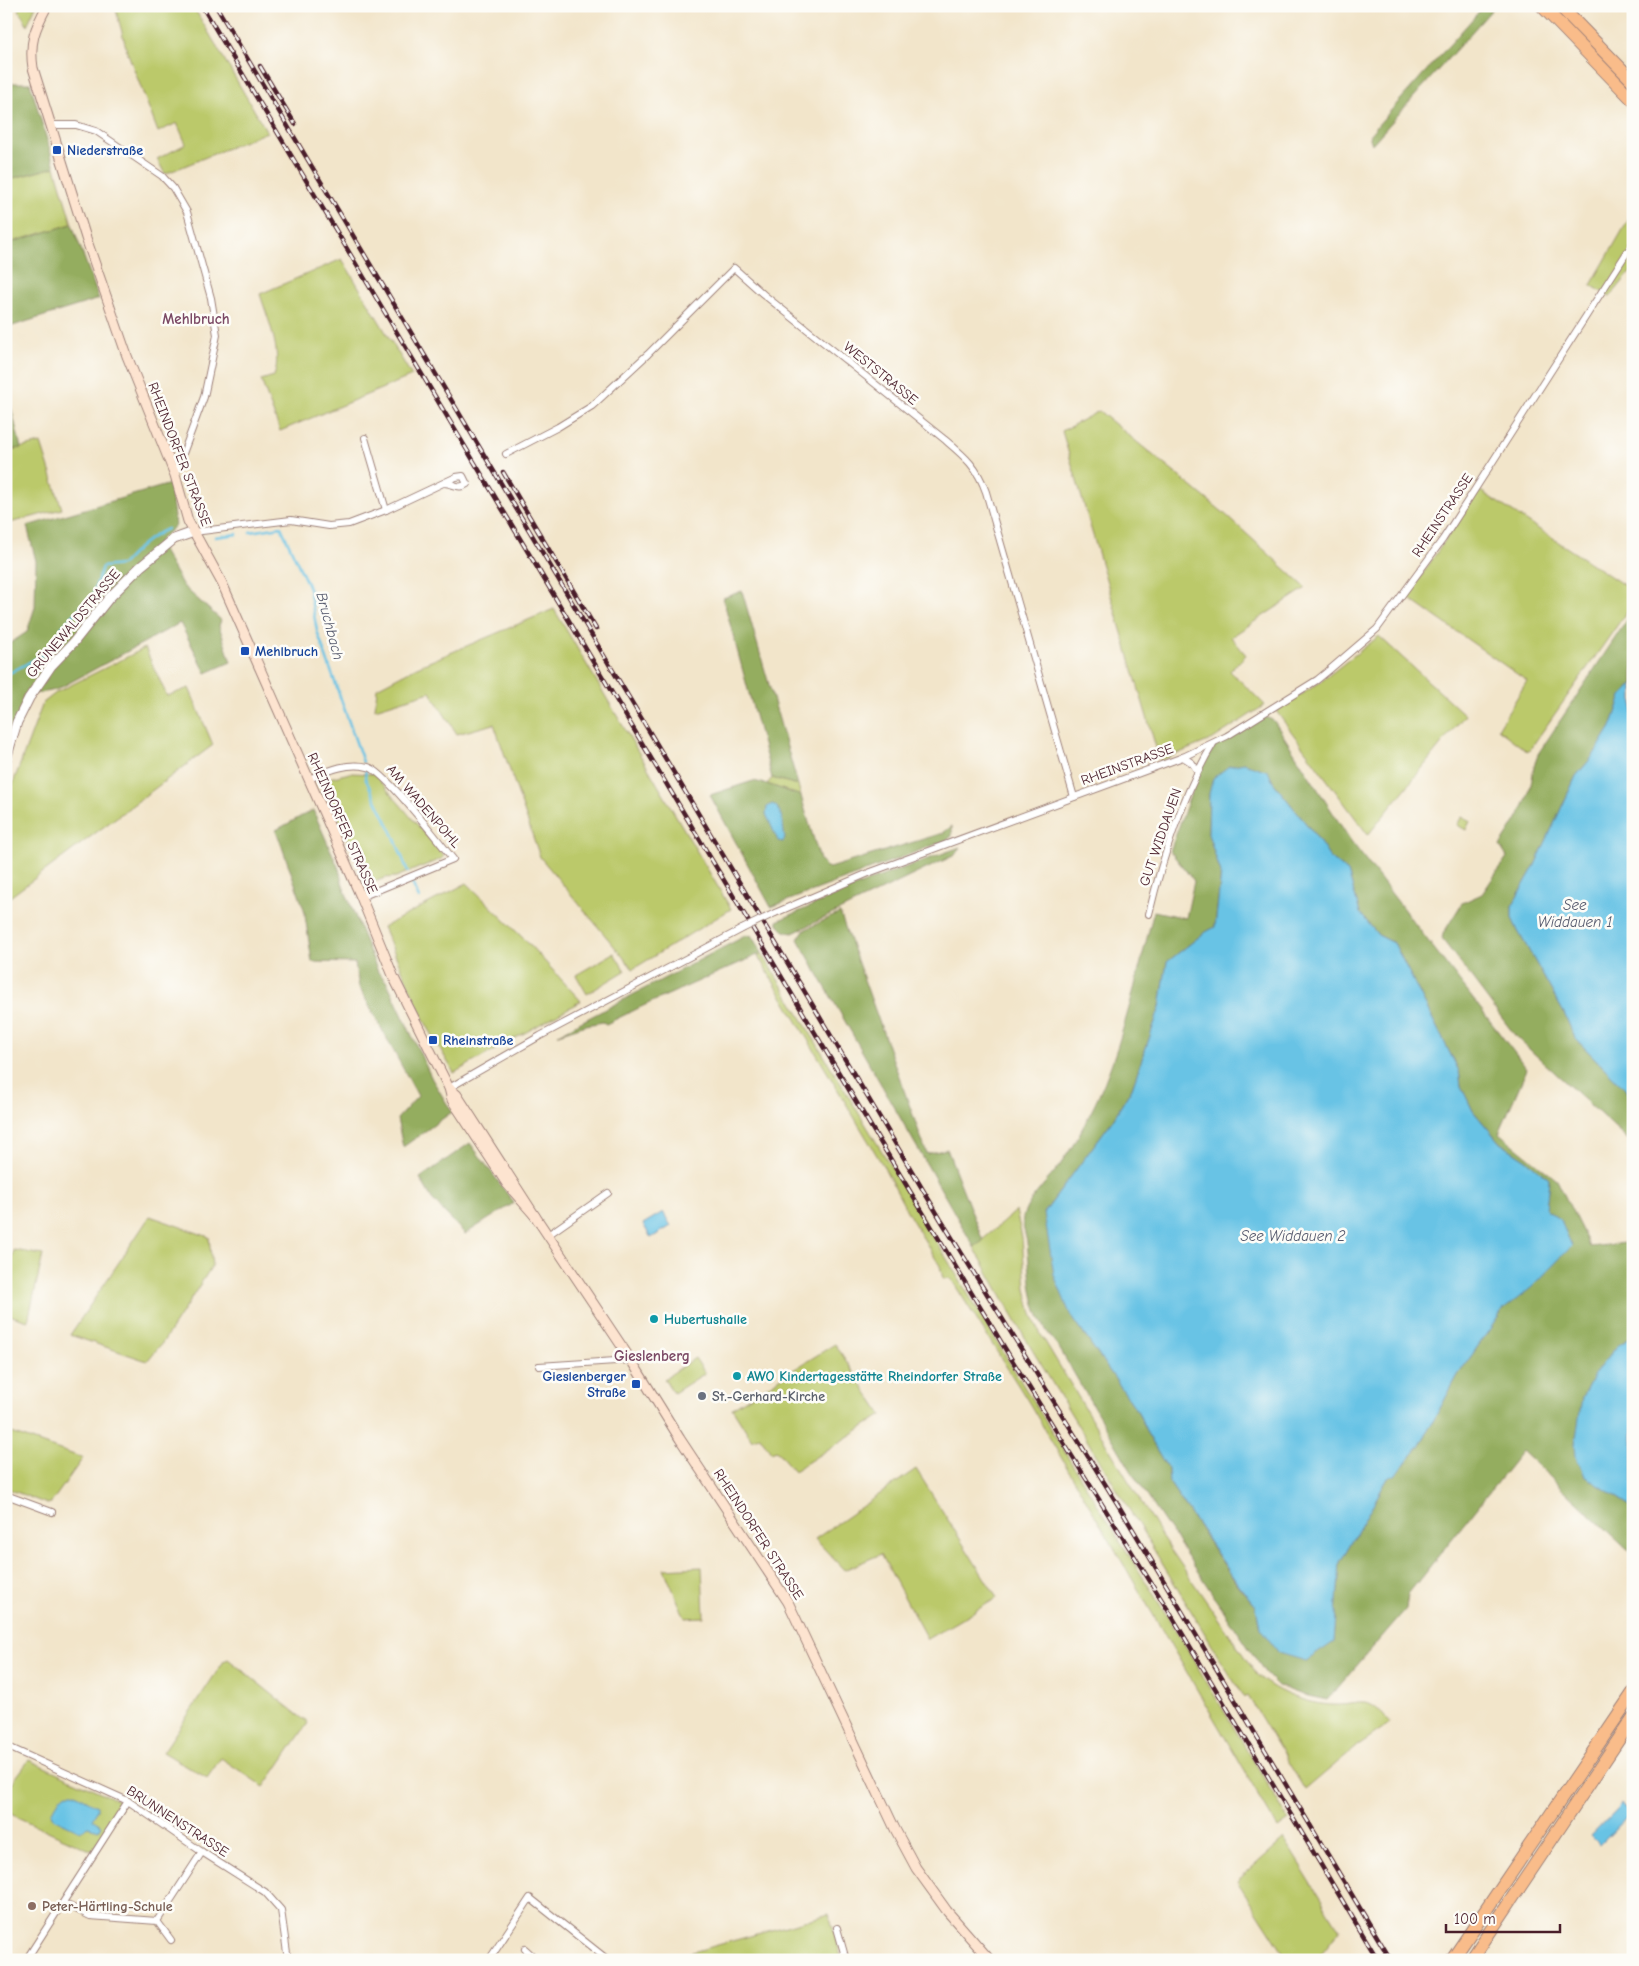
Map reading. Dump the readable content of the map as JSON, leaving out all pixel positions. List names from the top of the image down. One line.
{"streets":{"main road":["RHEINDORFER STRASSE"],"street":["WESTSTRASSE","RHEINSTRASSE","GRÜNEWALDSTRASSE","AM WADENPOHL","GUT WIDDAUEN","BRUNNENSTRASSE"]},"crossings":[["WESTSTRASSE","RHEINSTRASSE"],["RHEINDORFER STRASSE","RHEINSTRASSE"],["RHEINDORFER STRASSE","GRÜNEWALDSTRASSE"],["RHEINDORFER STRASSE","AM WADENPOHL"],["RHEINSTRASSE","GUT WIDDAUEN"]],"districts":["Mehlbruch","Gieslenberg"],"water":["Bruchbach","See Widdauen 1","See Widdauen 2"],"places":{"transit":["Niederstraße","Mehlbruch","Rheinstraße","Gieslenberger Straße"],"other":["Hubertushalle","AWO Kindertagesstätte Rheindorfer Straße","St.-Gerhard-Kirche","Peter-Härtling-Schule"]},"scale_bar":"100 m"}
